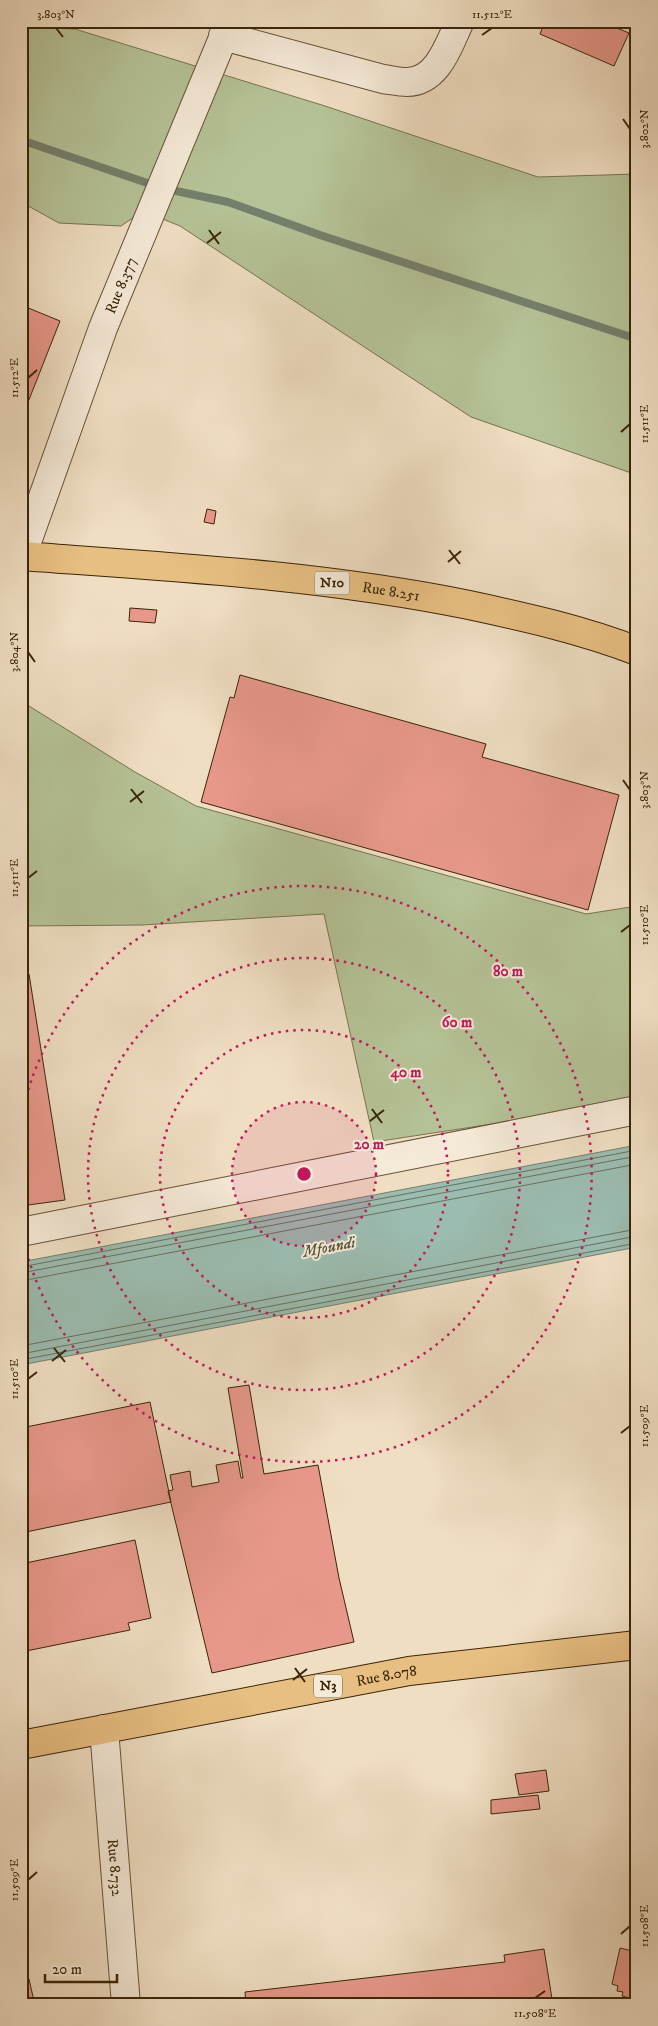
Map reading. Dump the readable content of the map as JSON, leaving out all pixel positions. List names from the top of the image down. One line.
{"streets":{"highway":["N10","Rue 8.251","Rue 8.078","N3"],"street":["Rue 8.377","Rue 8.732"]},"crossings":[["Rue 8.377","Rue 8.251"],["Rue 8.078","Rue 8.732"]],"water":["Mfoundi"],"scale_bar":"20 m","coordinates":["3.803°N","11.512°E","3.802°N","11.511°E","3.804°N","11.510°E","11.509°E","11.508°E"],"rings":["80 m","60 m","40 m","20 m"]}
